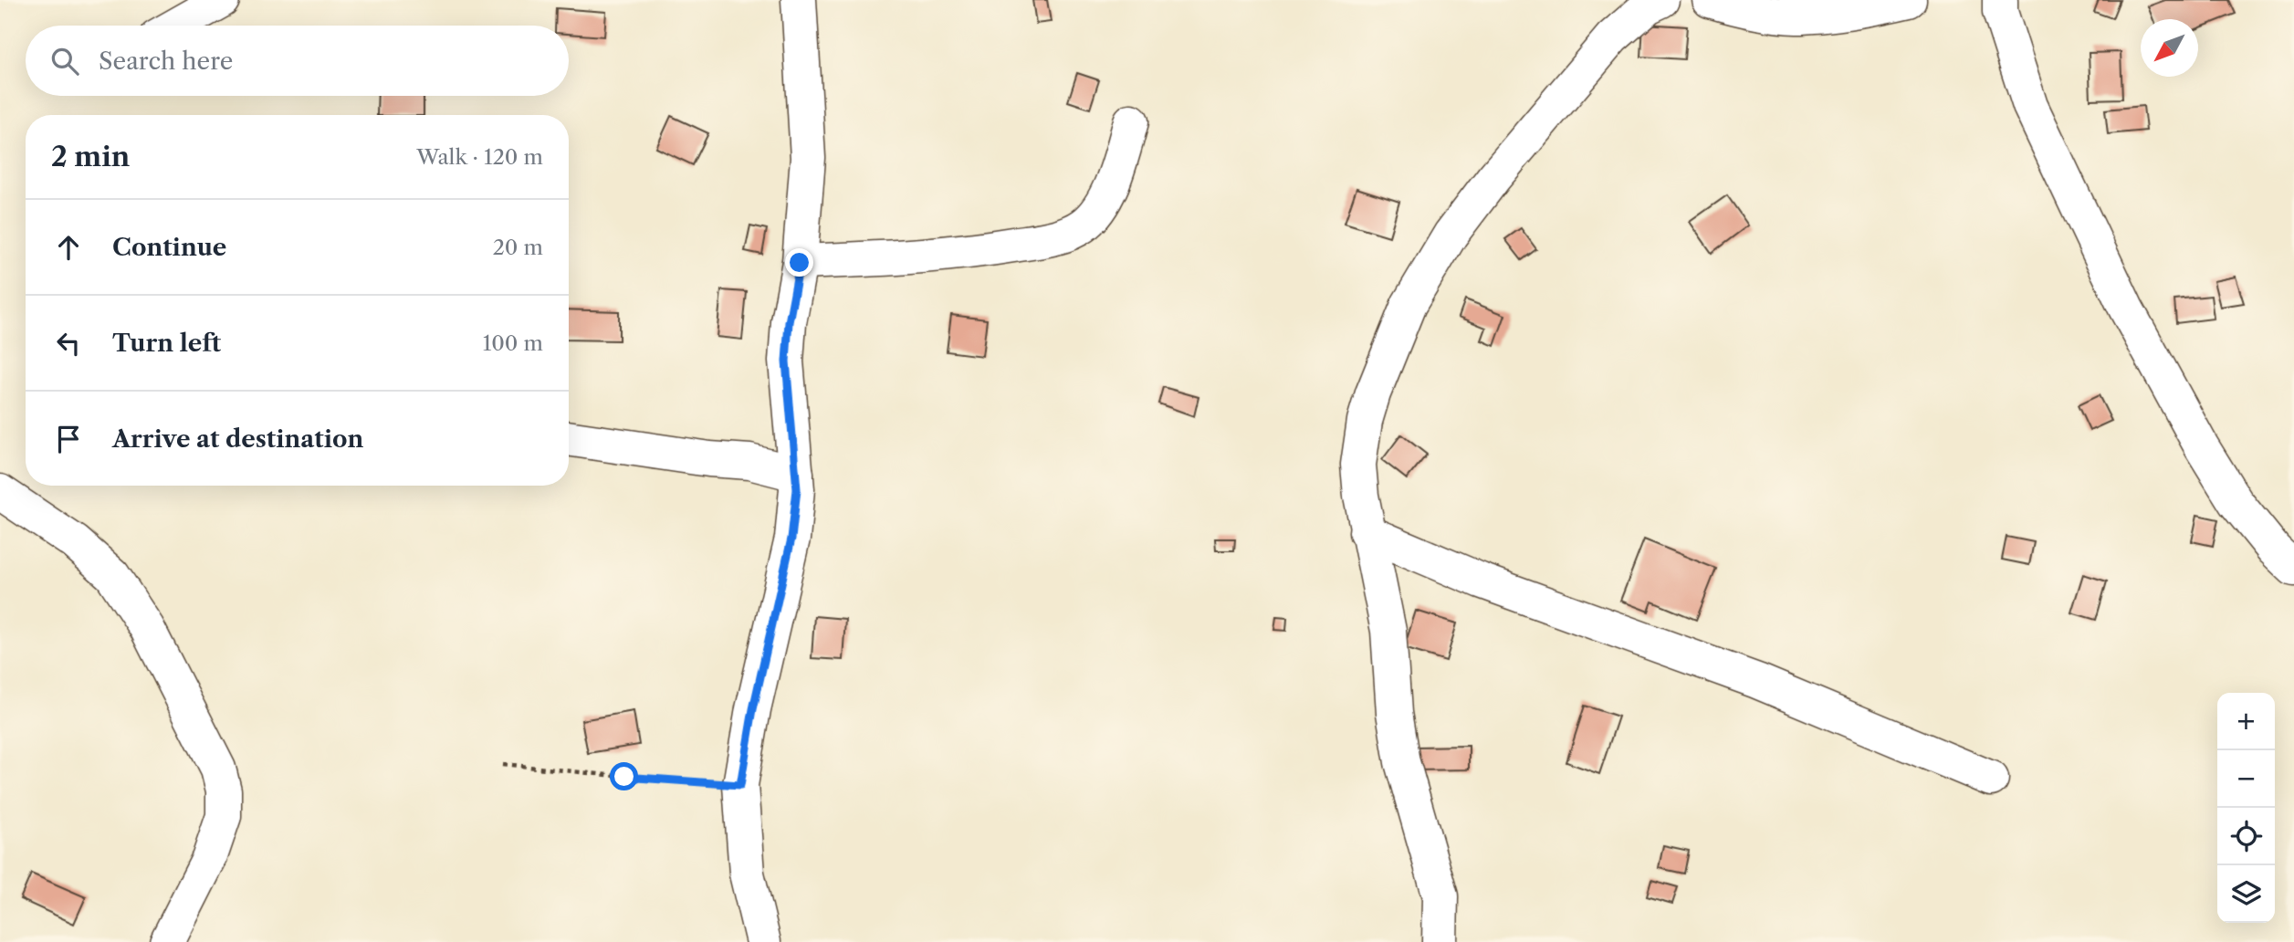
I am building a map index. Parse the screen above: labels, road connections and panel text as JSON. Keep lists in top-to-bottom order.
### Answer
{
  "north": "bottom left",
  "page": {
    "search": "Search here",
    "heading": ["2 min", "Walk · 120 m"],
    "list": [
      ["Continue", "20 m"],
      ["Turn left", "100 m"],
      "Arrive at destination"
    ],
    "map_buttons": ["+", "−"]
  }
}
